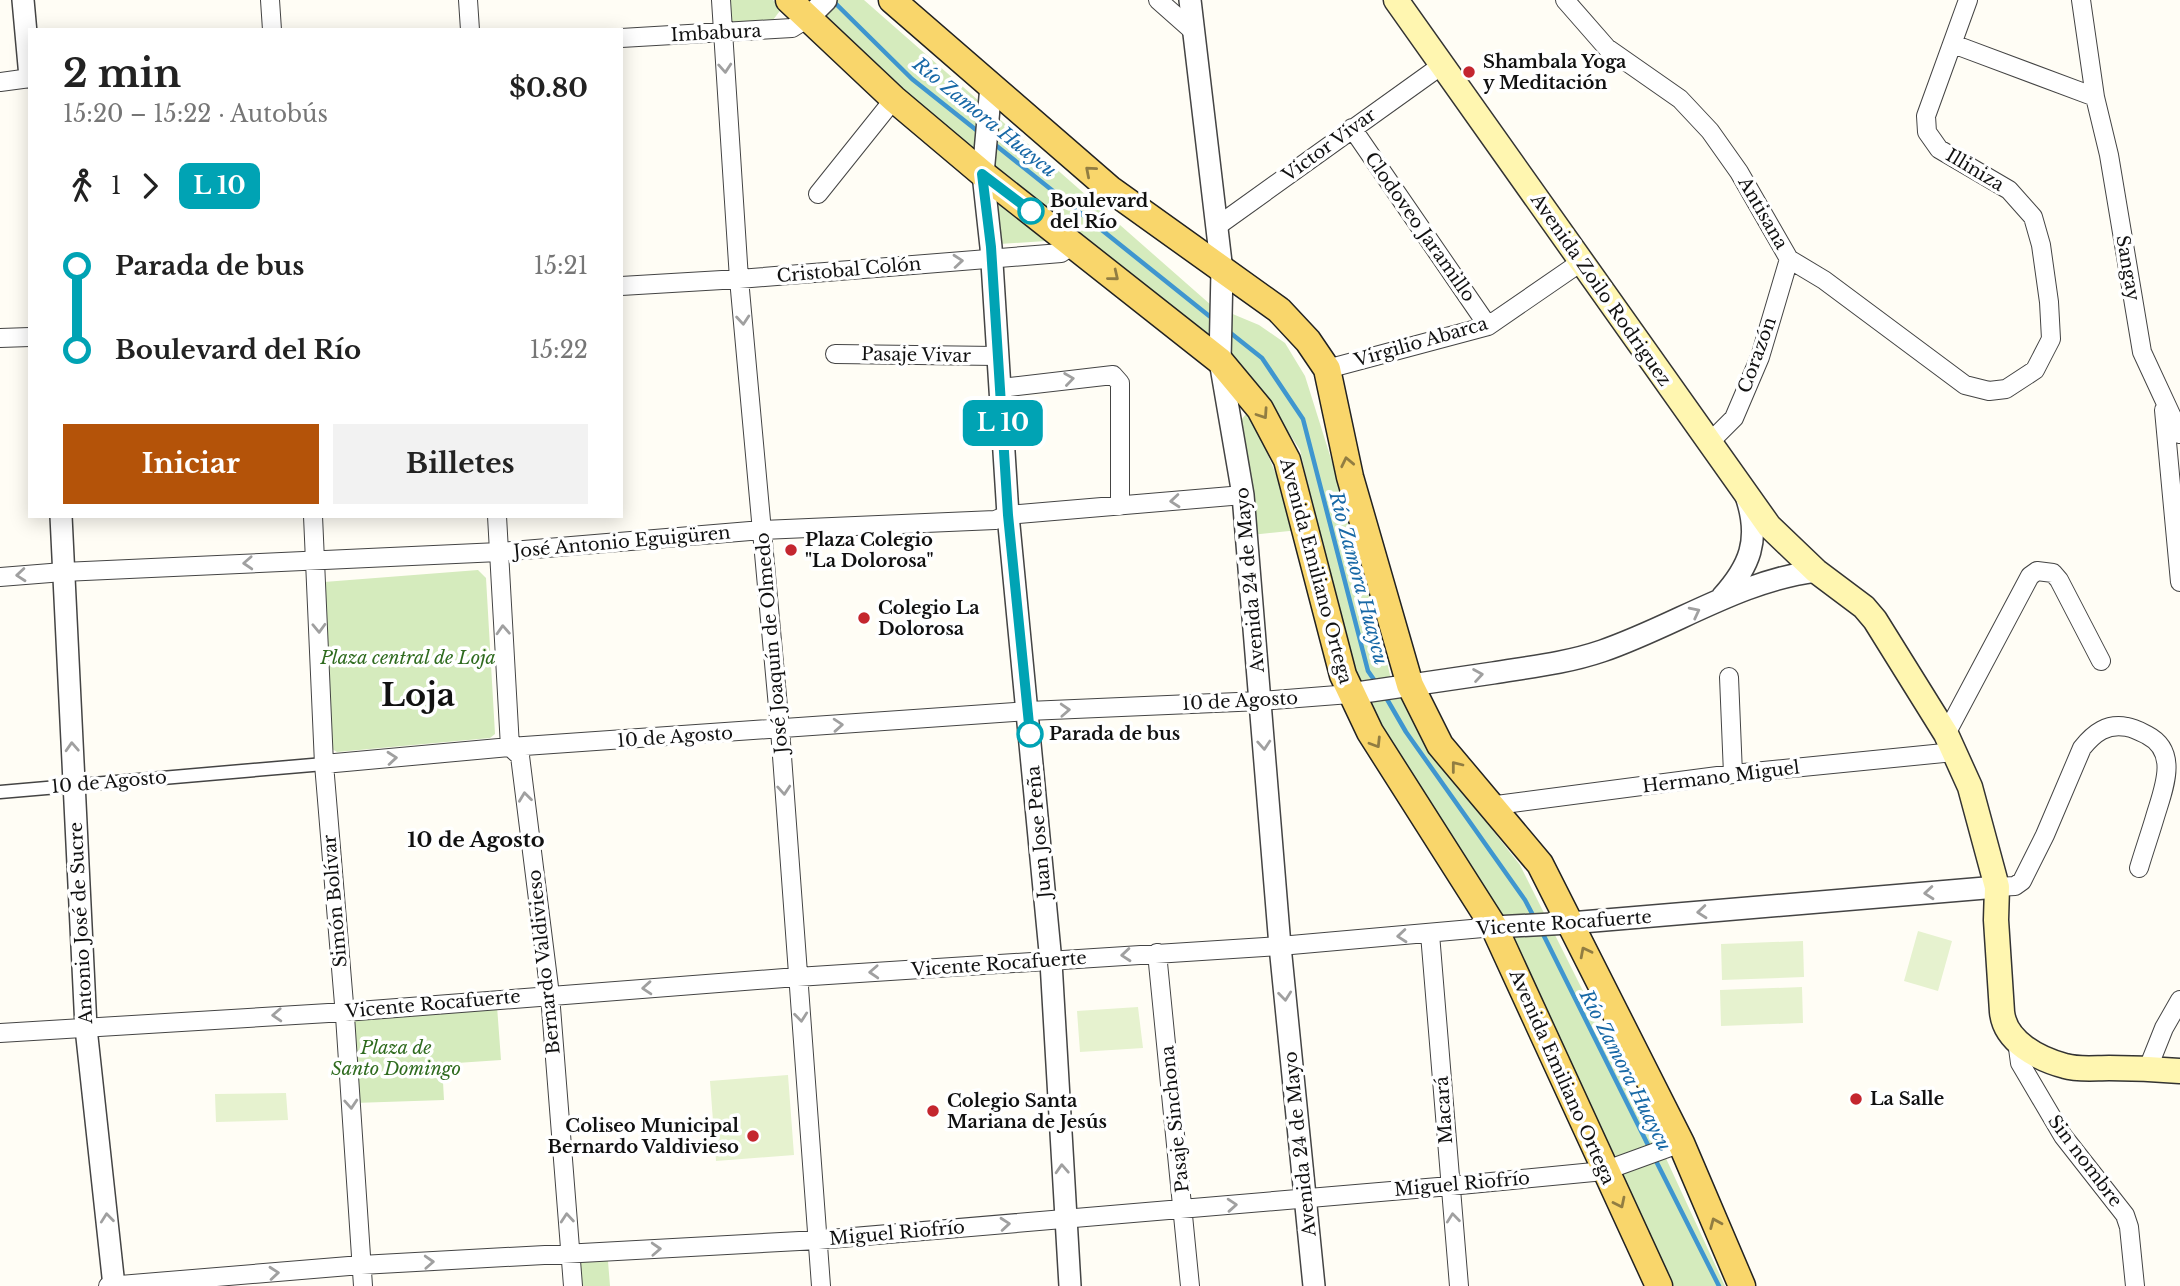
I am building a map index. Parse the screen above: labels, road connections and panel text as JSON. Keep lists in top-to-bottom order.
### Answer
{
  "streets": {
    "main road": ["Avenida Zoilo Rodriguez", "Avenida Emiliano Ortega"],
    "street": [
      "Imbabura",
      "Victor Vivar",
      "Illiniza",
      "Antisana",
      "Clodoveo Jaramillo",
      "Sangay",
      "Cristobal Colón",
      "Virgilio Abarca",
      "Pasaje Vivar",
      "Corazón",
      "José Antonio Eguigüren",
      "Avenida 24 de Mayo",
      "José Joaquín de Olmedo",
      "10 de Agosto",
      "Hermano Miguel",
      "Juan Jose Peña",
      "Simón Bolívar",
      "Antonio José de Sucre",
      "Vicente Rocafuerte",
      "Bernardo Valdivieso",
      "Macará",
      "Pasaje Sinchona",
      "Sin nombre",
      "Miguel Riofrío"
    ]
  },
  "crossings": [
    ["Imbabura", "Avenida Emiliano Ortega"],
    ["Imbabura", "José Joaquín de Olmedo"],
    ["Victor Vivar", "Clodoveo Jaramillo"],
    ["Victor Vivar", "Avenida Zoilo Rodriguez"],
    ["Victor Vivar", "Avenida 24 de Mayo"],
    ["Illiniza", "Antisana"],
    ["Antisana", "Corazón"],
    ["Clodoveo Jaramillo", "Virgilio Abarca"],
    ["Cristobal Colón", "Avenida Emiliano Ortega"],
    ["Cristobal Colón", "José Joaquín de Olmedo"],
    ["Cristobal Colón", "Juan Jose Peña"],
    ["Avenida Zoilo Rodriguez", "Virgilio Abarca"],
    ["Avenida Zoilo Rodriguez", "Corazón"],
    ["Avenida Zoilo Rodriguez", "Hermano Miguel"],
    ["Avenida Zoilo Rodriguez", "Vicente Rocafuerte"],
    ["Avenida Zoilo Rodriguez", "Sin nombre"],
    ["Pasaje Vivar", "Juan Jose Peña"],
    ["José Antonio Eguigüren", "Avenida 24 de Mayo"],
    ["José Antonio Eguigüren", "José Joaquín de Olmedo"],
    ["José Antonio Eguigüren", "Juan Jose Peña"],
    ["José Antonio Eguigüren", "Simón Bolívar"],
    ["José Antonio Eguigüren", "Antonio José de Sucre"],
    ["José Antonio Eguigüren", "Bernardo Valdivieso"],
    ["Avenida Emiliano Ortega", "Avenida 24 de Mayo"],
    ["Avenida Emiliano Ortega", "10 de Agosto"],
    ["Avenida Emiliano Ortega", "Juan Jose Peña"],
    ["Avenida Emiliano Ortega", "Vicente Rocafuerte"],
    ["Avenida Emiliano Ortega", "Miguel Riofrío"],
    ["Avenida 24 de Mayo", "10 de Agosto"],
    ["Avenida 24 de Mayo", "Vicente Rocafuerte"],
    ["Avenida 24 de Mayo", "Miguel Riofrío"],
    ["José Joaquín de Olmedo", "10 de Agosto"],
    ["José Joaquín de Olmedo", "Vicente Rocafuerte"],
    ["José Joaquín de Olmedo", "Miguel Riofrío"],
    ["10 de Agosto", "Juan Jose Peña"],
    ["10 de Agosto", "Simón Bolívar"],
    ["10 de Agosto", "Antonio José de Sucre"],
    ["10 de Agosto", "Bernardo Valdivieso"],
    ["Juan Jose Peña", "Vicente Rocafuerte"],
    ["Juan Jose Peña", "Miguel Riofrío"],
    ["Simón Bolívar", "Vicente Rocafuerte"],
    ["Simón Bolívar", "Miguel Riofrío"],
    ["Antonio José de Sucre", "Vicente Rocafuerte"],
    ["Antonio José de Sucre", "Miguel Riofrío"],
    ["Vicente Rocafuerte", "Bernardo Valdivieso"],
    ["Vicente Rocafuerte", "Macará"],
    ["Vicente Rocafuerte", "Pasaje Sinchona"],
    ["Bernardo Valdivieso", "Miguel Riofrío"],
    ["Macará", "Miguel Riofrío"],
    ["Pasaje Sinchona", "Miguel Riofrío"]
  ],
  "one_way": [
    "Cristobal Colón",
    "José Antonio Eguigüren",
    "Avenida 24 de Mayo",
    "José Joaquín de Olmedo",
    "10 de Agosto",
    "Simón Bolívar",
    "Antonio José de Sucre",
    "Vicente Rocafuerte",
    "Bernardo Valdivieso",
    "Miguel Riofrío"
  ],
  "districts": ["Loja", "10 de Agosto"],
  "water": ["Río Zamora Huaycu"],
  "parks": ["Plaza central de Loja", "Plaza de Santo Domingo"],
  "places": [
    "Shambala Yoga y Meditación",
    "Boulevard del Río",
    "Plaza Colegio \"La Dolorosa\"",
    "Colegio La Dolorosa",
    "Parada de bus",
    "La Salle",
    "Colegio Santa Mariana de Jesús",
    "Coliseo Municipal Bernardo Valdivieso"
  ],
  "page": {
    "on_map": "L 10",
    "heading": ["2 min", "15:20 – 15:22 · Autobús", "$0.80"],
    "legs": ["1", "L 10"],
    "list": [
      {
        "name": "Parada de bus",
        "value": "15:21"
      },
      {
        "name": "Boulevard del Río",
        "value": "15:22"
      }
    ],
    "buttons": ["Iniciar", "Billetes"]
  }
}
